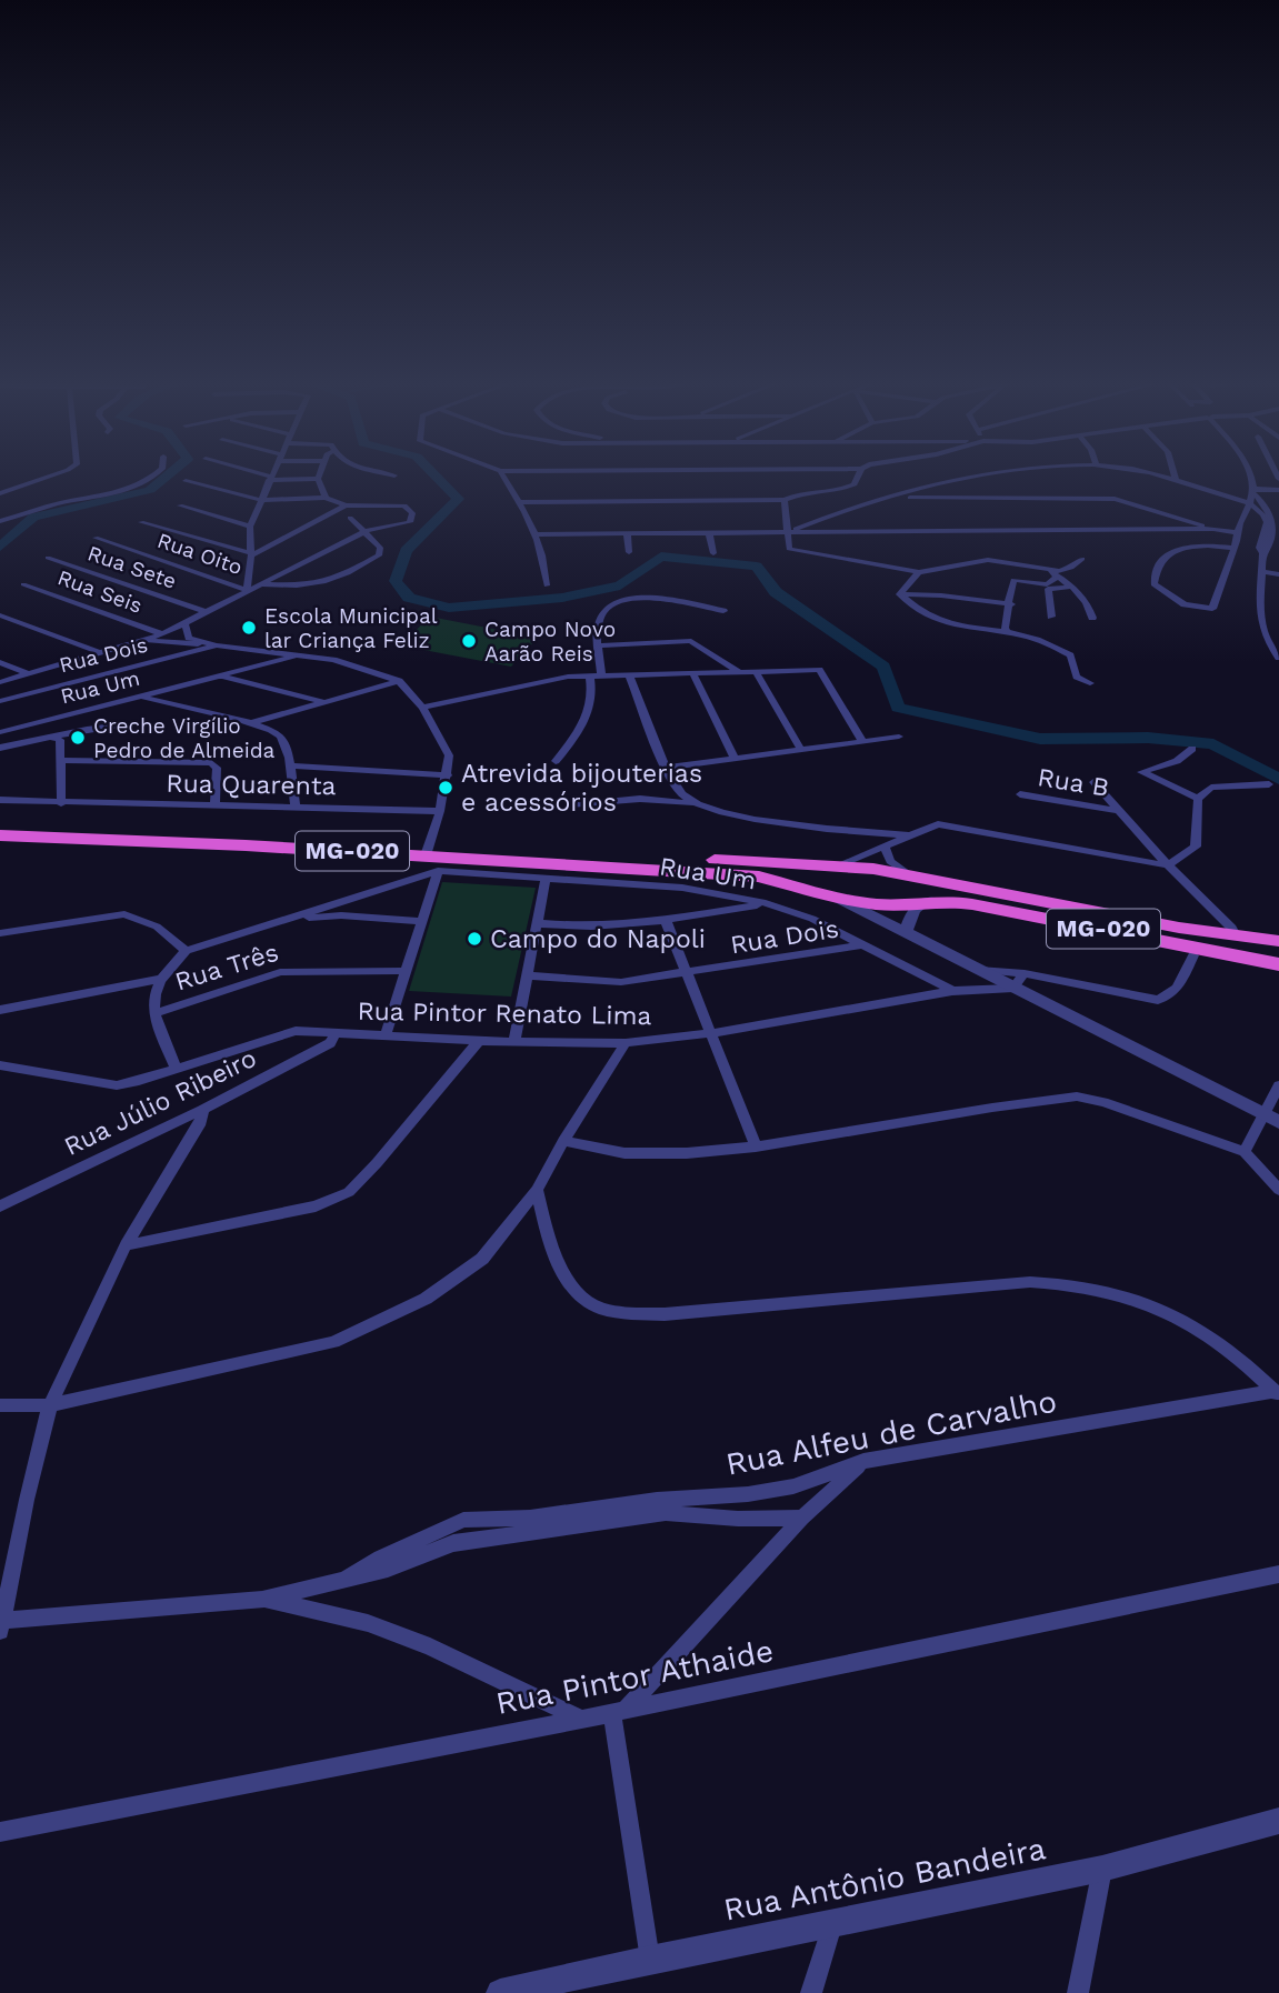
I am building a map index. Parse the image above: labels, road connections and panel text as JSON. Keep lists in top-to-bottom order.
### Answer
{
  "streets": {
    "highway": ["MG-020"],
    "street": [
      "Rua Oito",
      "Rua Sete",
      "Rua Seis",
      "Rua Dois",
      "Rua Um",
      "Rua B",
      "Rua Quarenta",
      "Rua Três",
      "Rua Pintor Renato Lima",
      "Rua Júlio Ribeiro",
      "Rua Alfeu de Carvalho",
      "Rua Pintor Athaide",
      "Rua Antônio Bandeira"
    ]
  },
  "crossings": [
    ["Rua Dois", "Rua Um"],
    ["Rua Um", "Rua Pintor Renato Lima"],
    ["Rua Pintor Renato Lima", "Rua Júlio Ribeiro"]
  ],
  "places": [
    "Escola Municipal lar Criança Feliz",
    "Campo Novo Aarão Reis",
    "Creche Virgílio Pedro de Almeida",
    "Atrevida bijouterias e acessórios",
    "Campo do Napoli"
  ]
}
